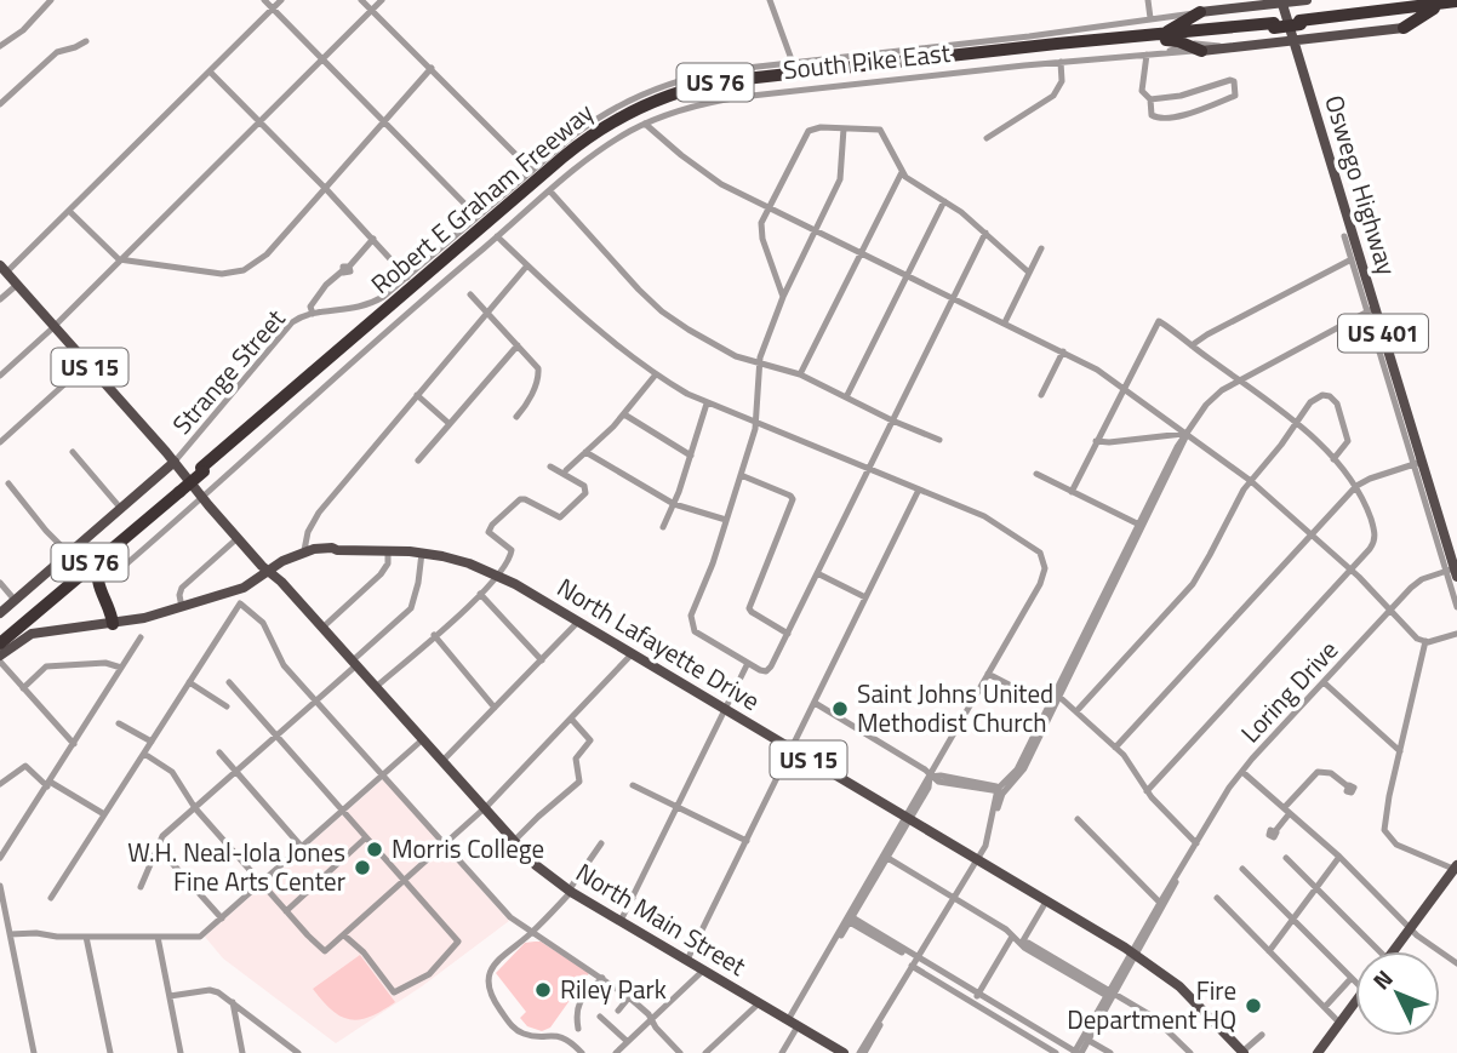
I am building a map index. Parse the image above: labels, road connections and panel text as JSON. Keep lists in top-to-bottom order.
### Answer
{
  "streets": {
    "highway": ["US 76", "Robert E Graham Freeway"],
    "main road": [
      "South Pike East",
      "Oswego Highway",
      "US 401",
      "US 15",
      "North Lafayette Drive",
      "North Main Street"
    ],
    "street": ["Strange Street", "Loring Drive"]
  },
  "crossings": [
    ["South Pike East", "Oswego Highway"],
    ["South Pike East", "Robert E Graham Freeway"],
    ["South Pike East", "US 15"],
    ["Oswego Highway", "Loring Drive"],
    ["US 15", "Strange Street"],
    ["North Lafayette Drive", "Loring Drive"],
    ["North Lafayette Drive", "North Main Street"]
  ],
  "places": [
    "Saint Johns United Methodist Church",
    "Morris College",
    "W.H. Neal-Iola Jones Fine Arts Center",
    "Riley Park",
    "Fire Department HQ"
  ],
  "north": "top left"
}
